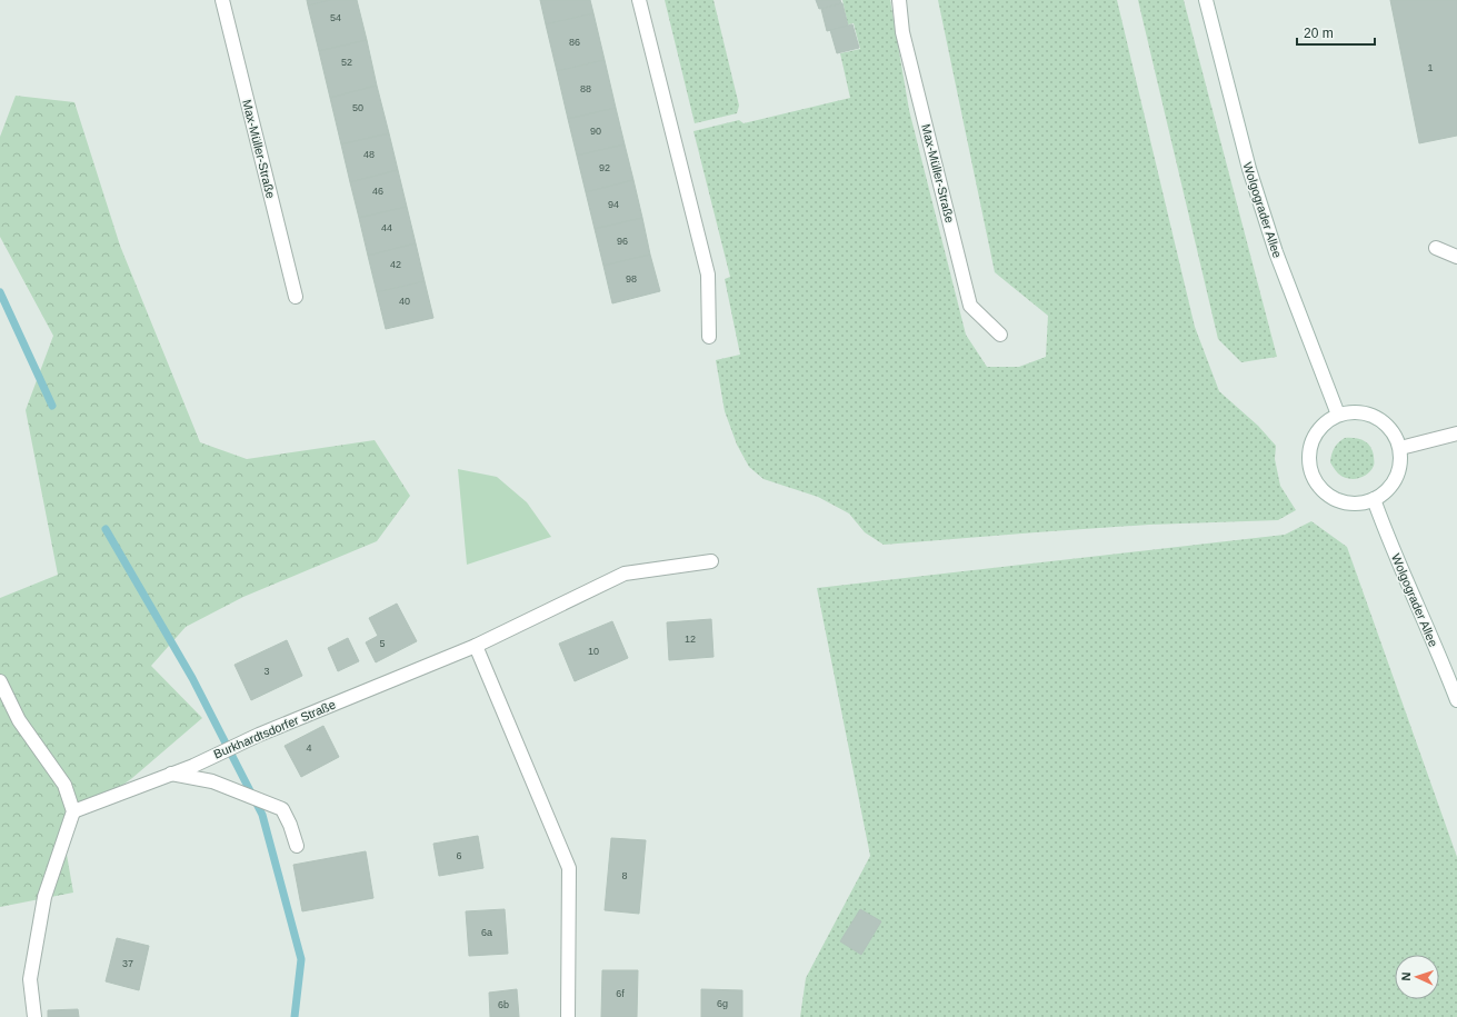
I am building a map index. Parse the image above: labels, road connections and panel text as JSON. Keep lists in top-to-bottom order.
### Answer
{
  "streets": {
    "street": ["Max-Müller-Straße", "Wolgograder Allee", "Burkhardtsdorfer Straße"]
  },
  "house_numbers": [
    "54",
    "86",
    "52",
    "1",
    "88",
    "50",
    "90",
    "48",
    "92",
    "46",
    "94",
    "44",
    "96",
    "42",
    "98",
    "40",
    "12",
    "5",
    "10",
    "3",
    "4",
    "6",
    "8",
    "6a",
    "37",
    "6f",
    "6g",
    "6b"
  ],
  "scale_bar": "20 m",
  "north": "left"
}
